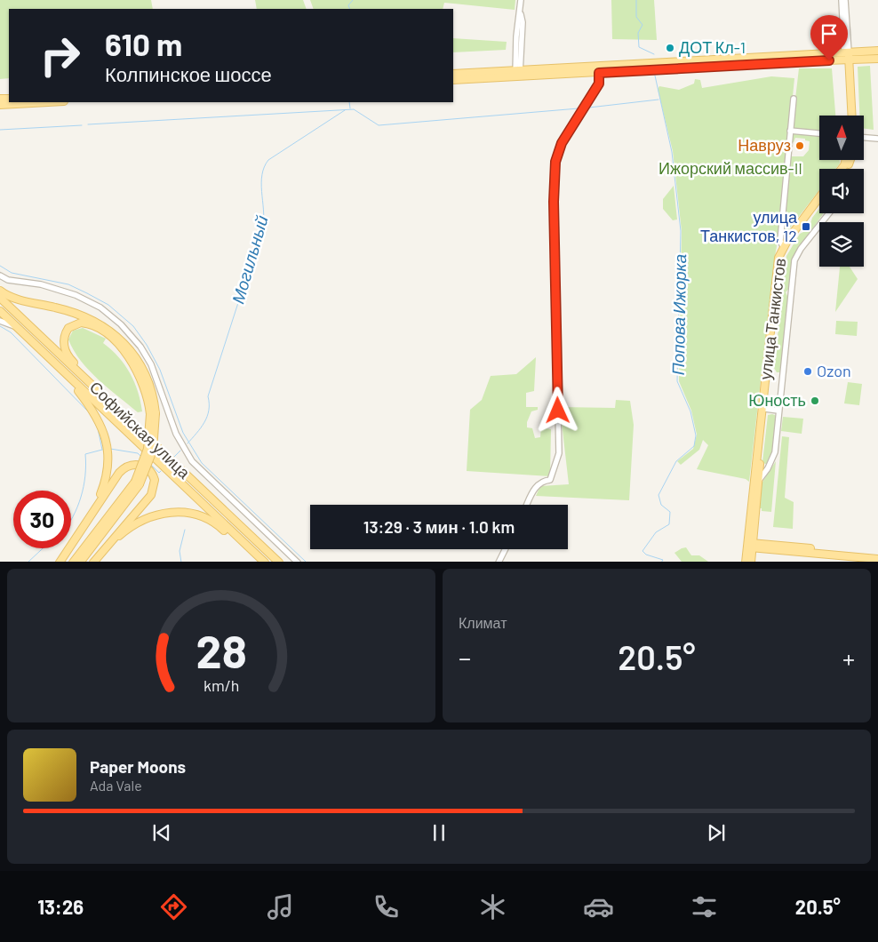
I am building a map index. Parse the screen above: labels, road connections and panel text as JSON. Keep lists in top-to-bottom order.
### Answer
{
  "streets": {
    "main road": ["улица Танкистов", "Софийская улица"]
  },
  "water": ["Могильный", "Попова Ижорка"],
  "parks": ["Ижорский массив-II"],
  "places": {
    "other": [
      "ДОТ Кл-1",
      "Навруз",
      "Ozon",
      "Юность"
    ],
    "transit": ["улица Танкистов, 12"]
  },
  "north": "top",
  "page": {
    "turn": ["610 m", "Колпинское шоссе"],
    "limit": "30",
    "trip": "13:29 · 3 мин · 1.0 km",
    "tile": "Климат",
    "heat": ["−", "20.5°", "+"],
    "song": ["Paper Moons", "Ada Vale"],
    "tabs": ["13:26", "20.5°"],
    "gauge": ["28", "km/h"]
  }
}
